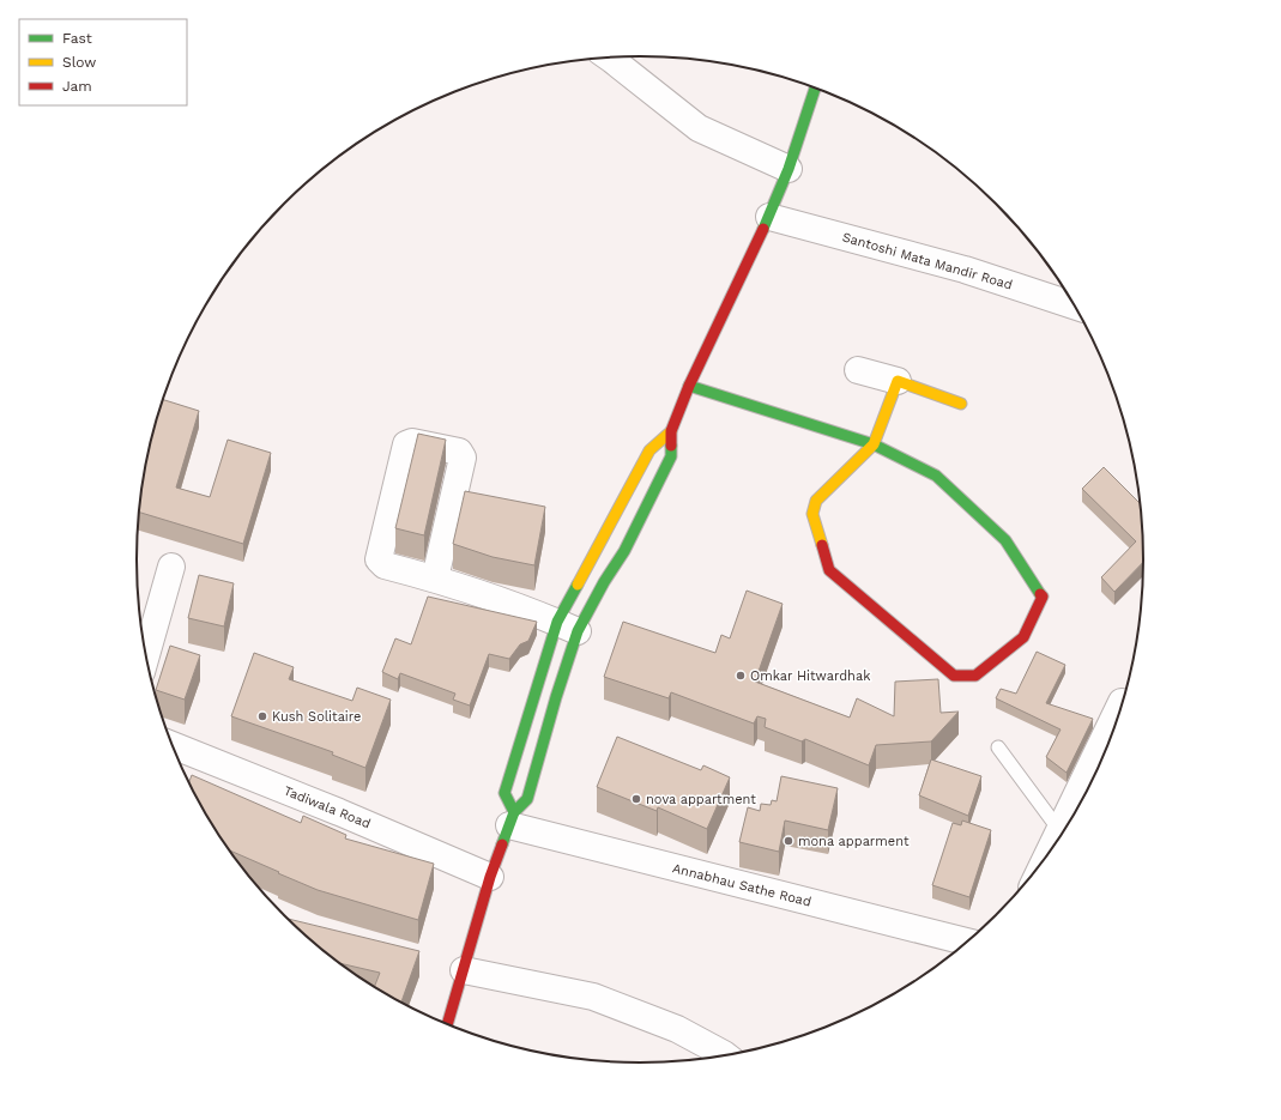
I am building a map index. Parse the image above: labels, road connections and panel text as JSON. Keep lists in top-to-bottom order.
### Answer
{
  "streets": {
    "street": ["Santoshi Mata Mandir Road", "Tadiwala Road", "Annabhau Sathe Road"]
  },
  "places": [
    "Omkar Hitwardhak",
    "Kush Solitaire",
    "nova appartment",
    "mona apparment"
  ],
  "legend": ["Fast", "Slow", "Jam"]
}
